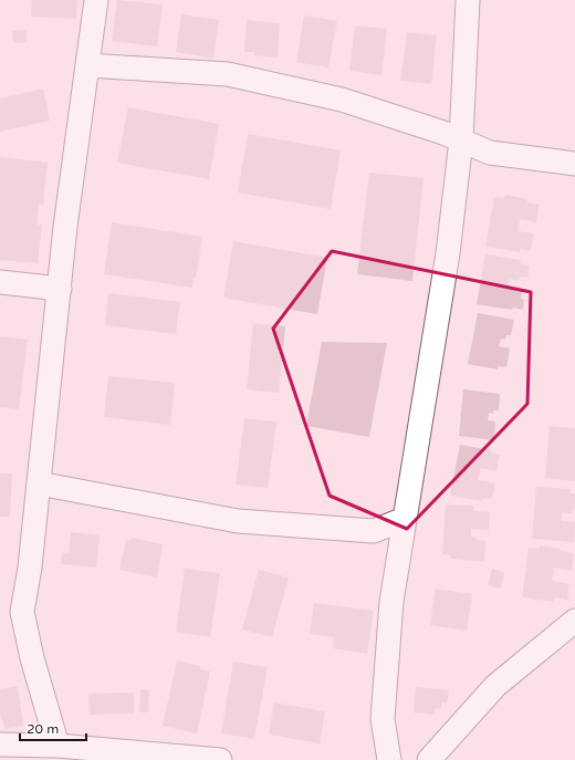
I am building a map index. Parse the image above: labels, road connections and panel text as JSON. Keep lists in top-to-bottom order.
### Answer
{
  "scale_bar": "20 m"
}
